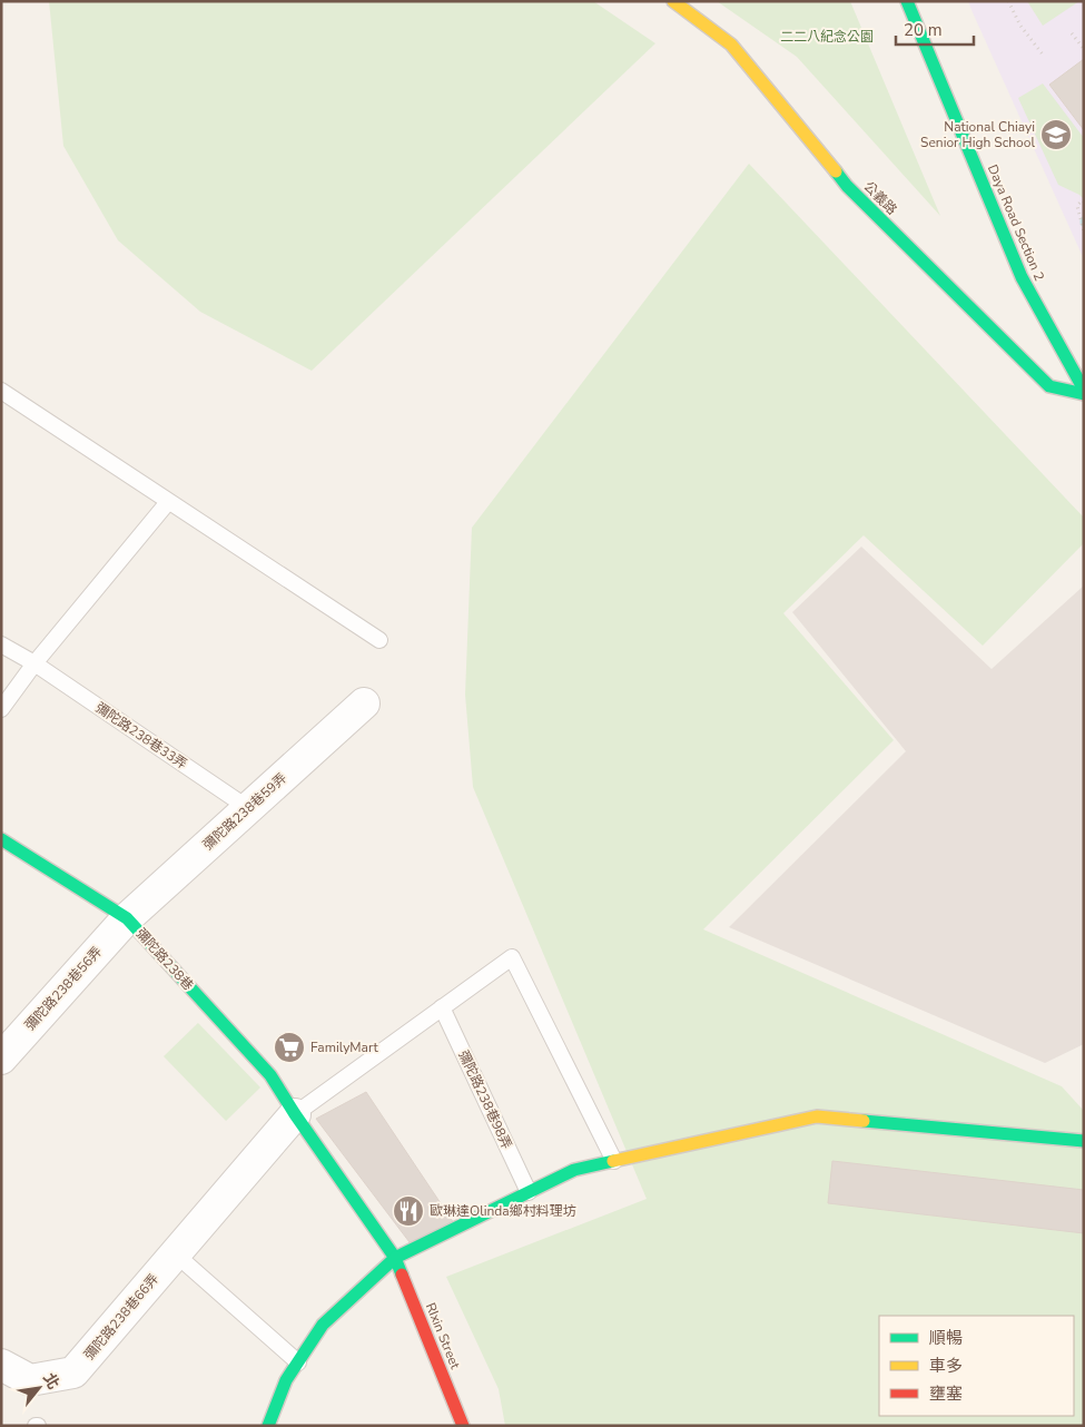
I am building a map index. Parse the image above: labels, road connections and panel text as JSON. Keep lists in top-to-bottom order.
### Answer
{
  "streets": {
    "street": [
      "公義路",
      "Daya Road Section 2",
      "彌陀路238巷59弄",
      "彌陀路238巷",
      "彌陀路238巷56弄",
      "彌陀路238巷66弄",
      "RIxin Street"
    ],
    "lane": ["彌陀路238巷33弄", "彌陀路238巷98弄"]
  },
  "crossings": [
    ["彌陀路238巷33弄", "彌陀路238巷59弄"],
    ["彌陀路238巷59弄", "彌陀路238巷"],
    ["彌陀路238巷59弄", "彌陀路238巷56弄"],
    ["彌陀路238巷", "彌陀路238巷56弄"],
    ["彌陀路238巷", "彌陀路238巷66弄"],
    ["彌陀路238巷", "RIxin Street"]
  ],
  "parks": ["二二八紀念公園"],
  "places": {
    "school or university": ["National Chiayi Senior High School"],
    "supermarket": ["FamilyMart"],
    "restaurant": ["歐琳達Olinda鄉村料理坊"]
  },
  "legend": ["順暢", "車多", "壅塞"],
  "scale_bar": "20 m",
  "north": "top right"
}
